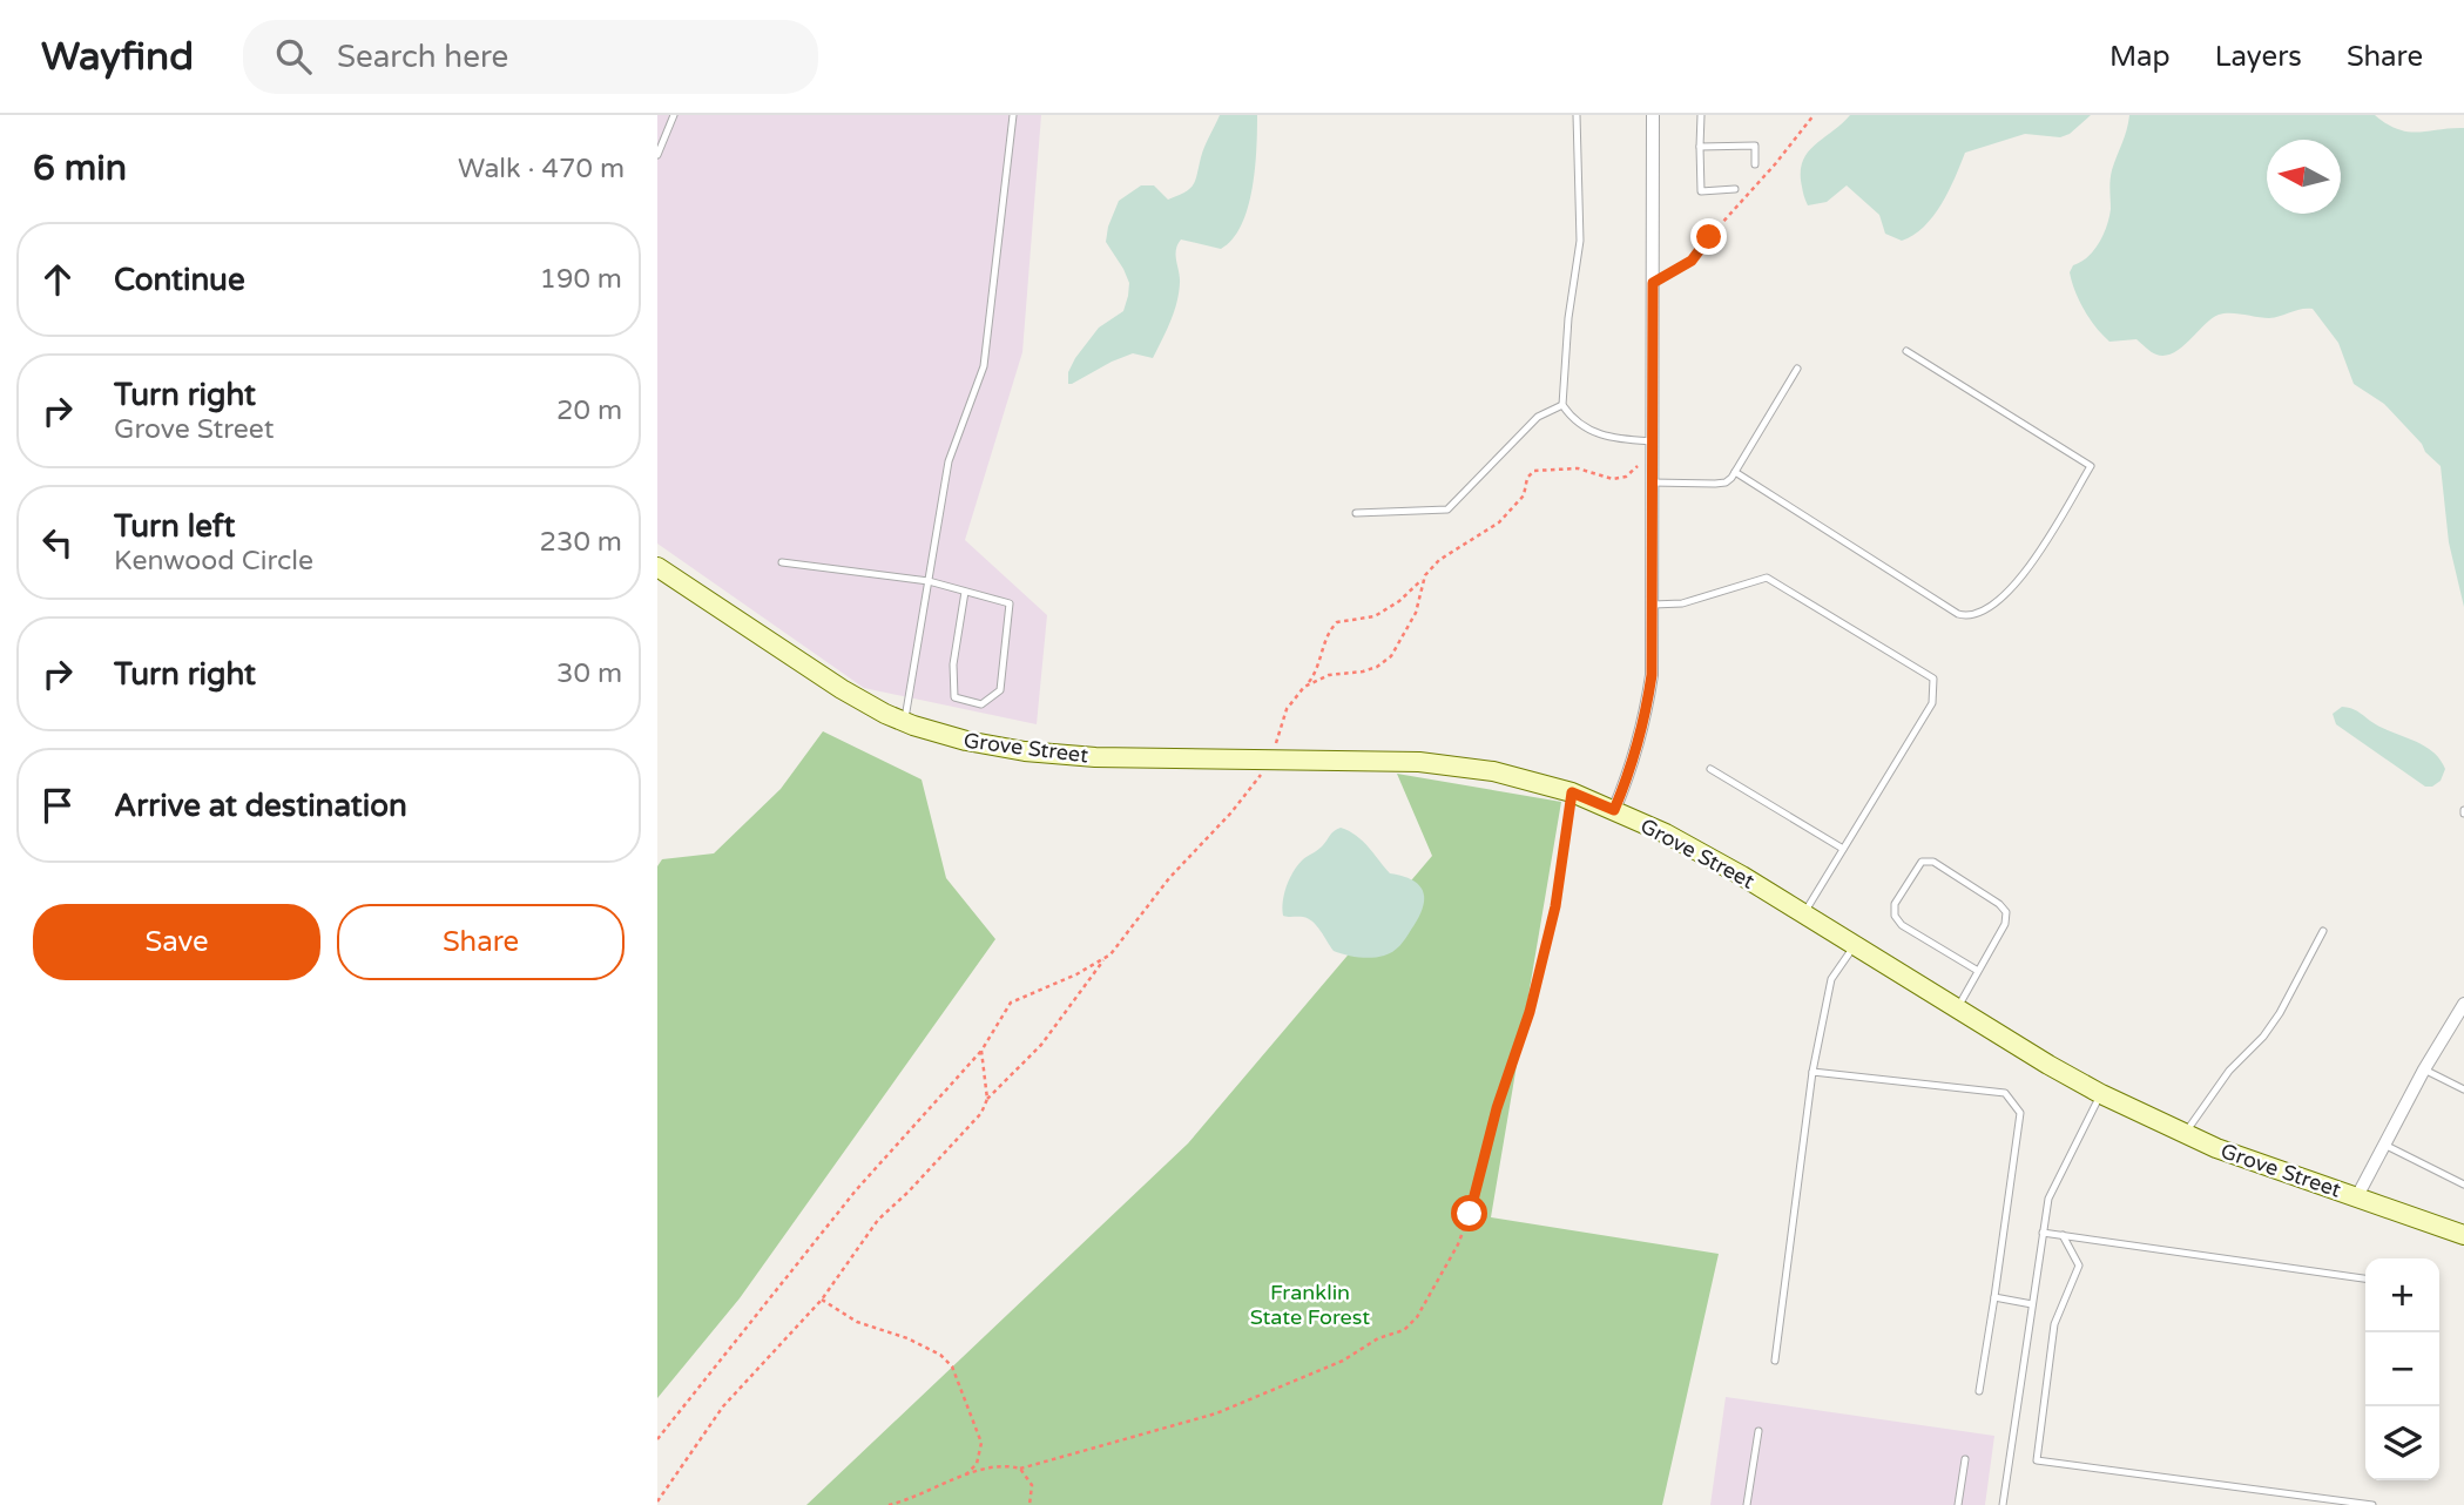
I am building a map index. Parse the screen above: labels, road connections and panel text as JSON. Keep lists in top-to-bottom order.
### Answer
{
  "streets": {
    "main road": ["Grove Street"]
  },
  "parks": ["Franklin State Forest"],
  "north": "left",
  "page": {
    "header": "Wayfind",
    "search": "Search here",
    "nav": ["Map", "Layers", "Share"],
    "heading": ["6 min", "Walk · 470 m"],
    "list": [
      ["Continue", "190 m"],
      ["Turn right", "Grove Street", "20 m"],
      ["Turn left", "Kenwood Circle", "230 m"],
      ["Turn right", "30 m"],
      "Arrive at destination"
    ],
    "buttons": ["Save", "Share"],
    "map_buttons": ["+", "−"]
  }
}
